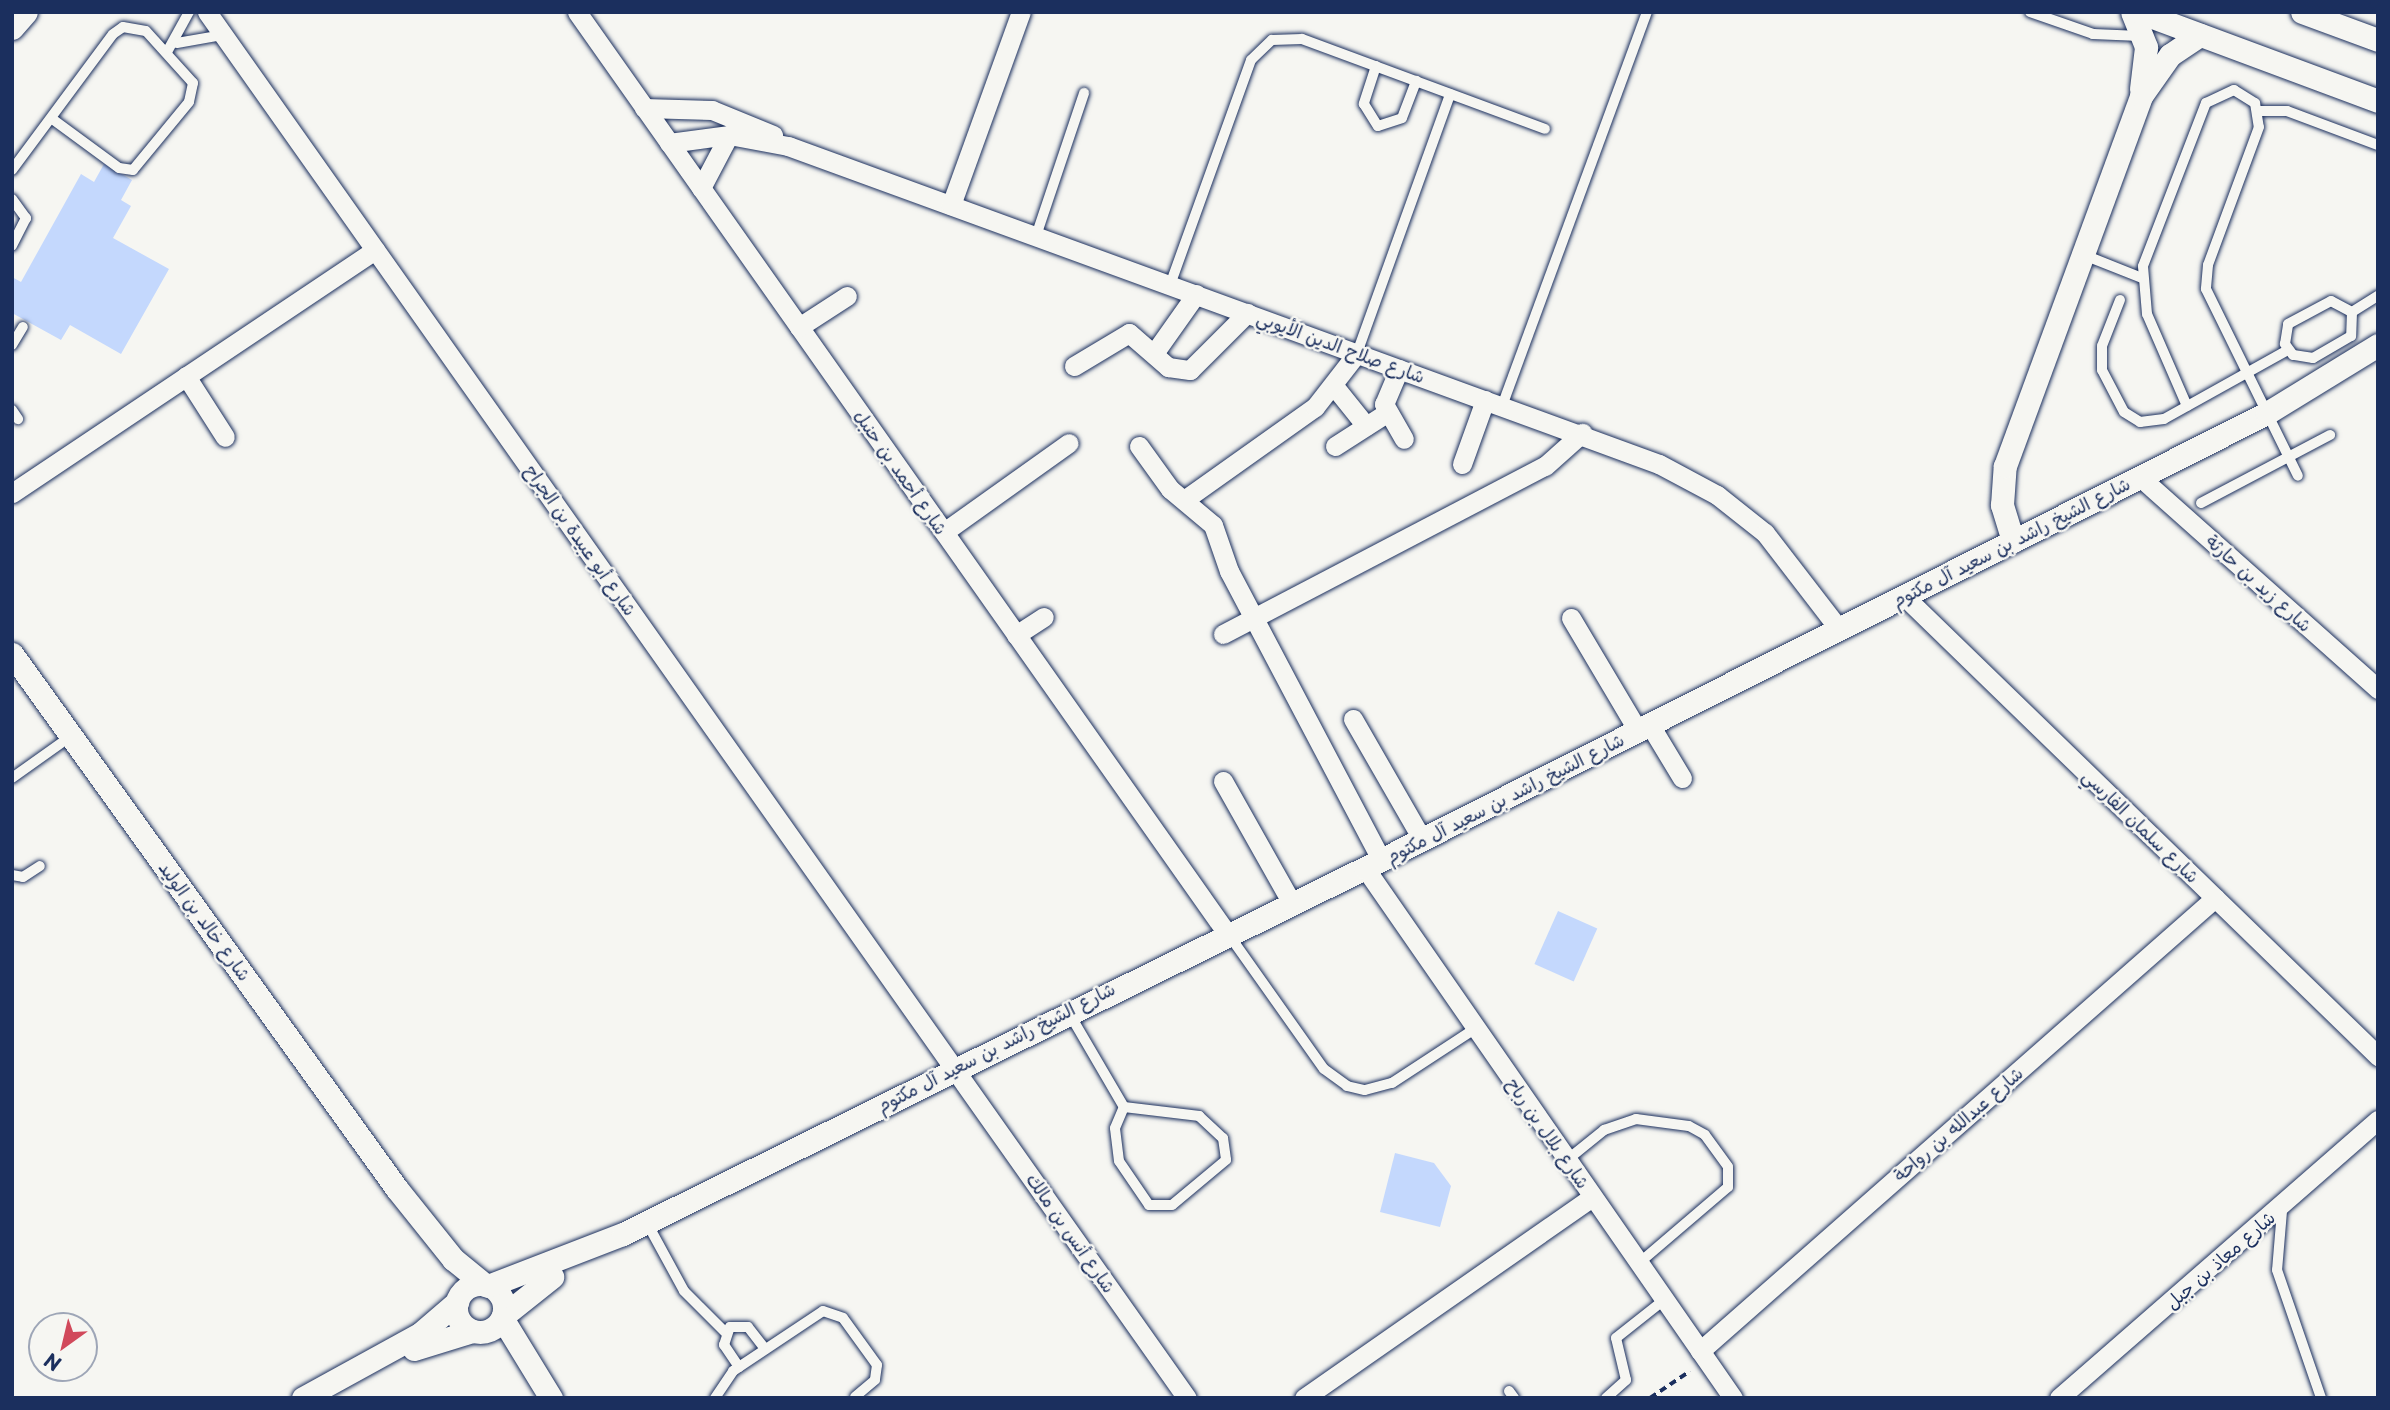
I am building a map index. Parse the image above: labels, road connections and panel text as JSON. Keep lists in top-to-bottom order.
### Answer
{
  "streets": {
    "street": [
      "شارع صلاح الدين الأيوبي",
      "شارع أحمد بن حنبل",
      "شارع أبو عبيدة بن الجراح",
      "شارع الشيخ راشد بن سعيد آل مكتوم",
      "شارع زيد بن حارثة",
      "شارع سلمان الفارسي",
      "شارع خالد بن الوليد",
      "شارع عبدالله بن رواحة",
      "شارع بلال بن رباح",
      "شارع أنس بن مالك",
      "شارع معاذ بن جبل"
    ]
  },
  "crossings": [
    ["شارع صلاح الدين الأيوبي", "شارع أحمد بن حنبل"],
    ["شارع صلاح الدين الأيوبي", "شارع الشيخ راشد بن سعيد آل مكتوم"],
    ["شارع أحمد بن حنبل", "شارع الشيخ راشد بن سعيد آل مكتوم"],
    ["شارع أبو عبيدة بن الجراح", "شارع الشيخ راشد بن سعيد آل مكتوم"],
    ["شارع أبو عبيدة بن الجراح", "شارع أنس بن مالك"],
    ["شارع الشيخ راشد بن سعيد آل مكتوم", "شارع زيد بن حارثة"],
    ["شارع الشيخ راشد بن سعيد آل مكتوم", "شارع سلمان الفارسي"],
    ["شارع الشيخ راشد بن سعيد آل مكتوم", "شارع خالد بن الوليد"],
    ["شارع الشيخ راشد بن سعيد آل مكتوم", "شارع بلال بن رباح"],
    ["شارع الشيخ راشد بن سعيد آل مكتوم", "شارع أنس بن مالك"],
    ["شارع سلمان الفارسي", "شارع عبدالله بن رواحة"],
    ["شارع عبدالله بن رواحة", "شارع بلال بن رباح"]
  ],
  "north": "bottom left"
}
